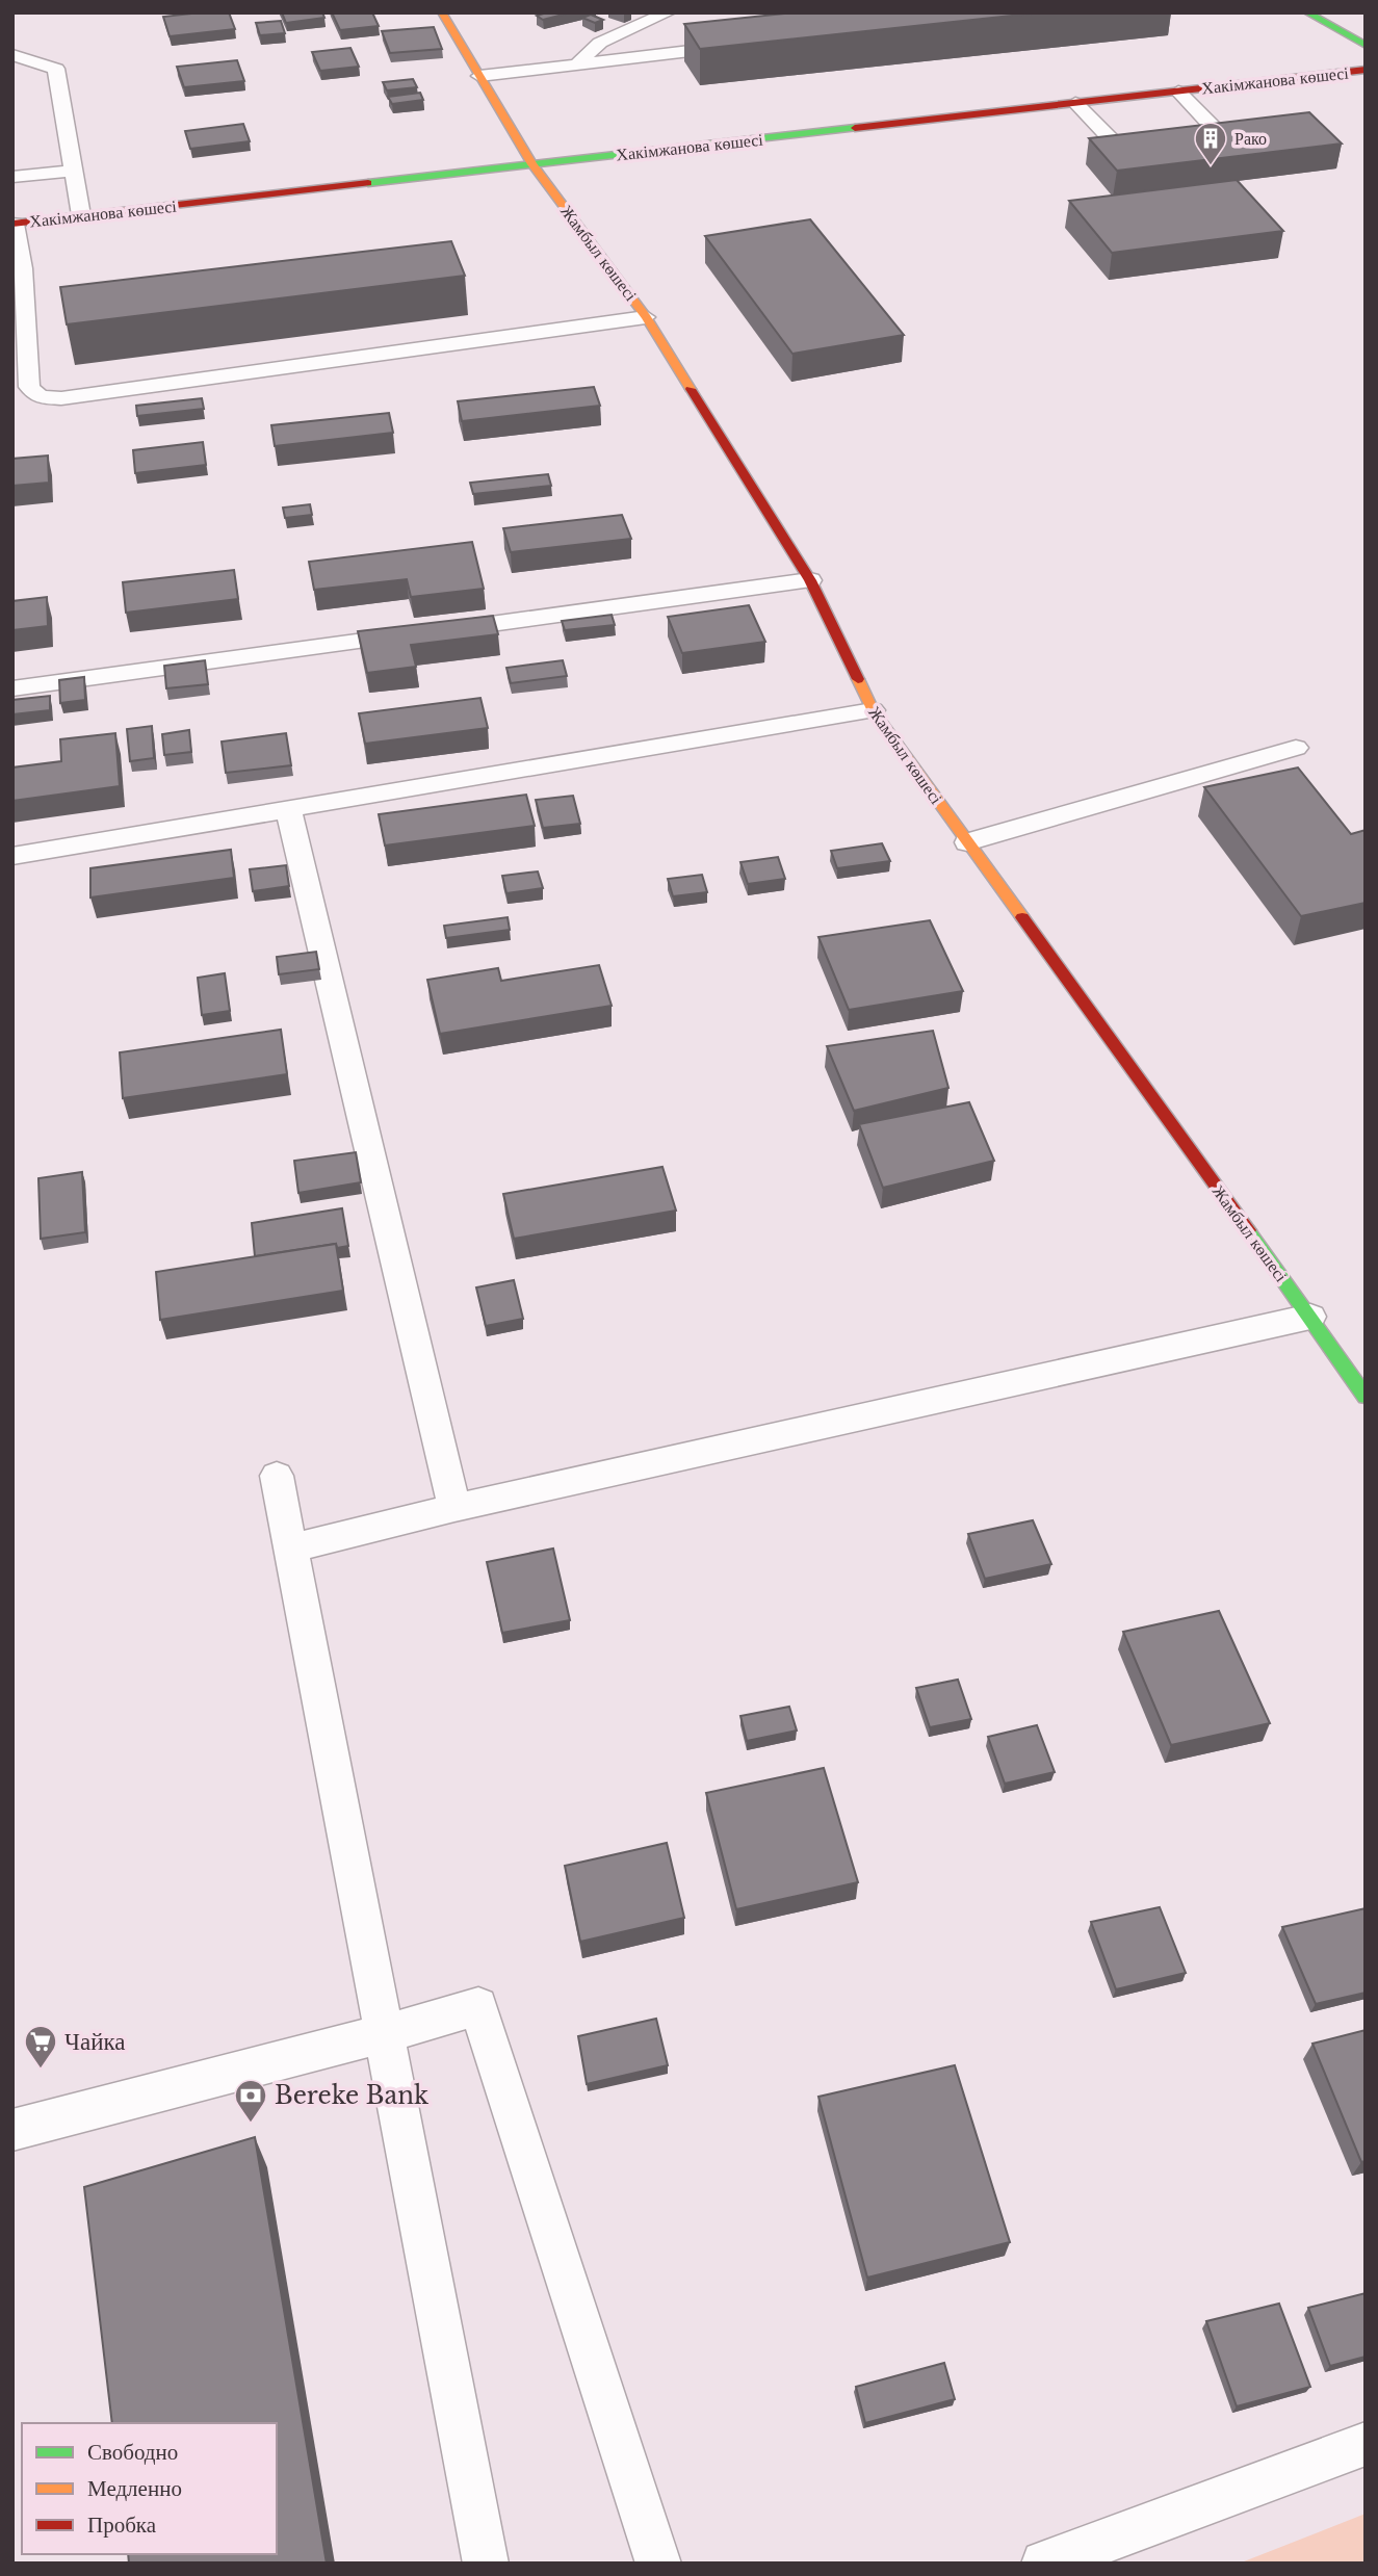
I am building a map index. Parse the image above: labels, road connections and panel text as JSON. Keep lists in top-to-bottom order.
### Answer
{
  "streets": {
    "street": ["Хакімжанова көшесі", "Жамбыл көшесі"]
  },
  "crossings": [
    ["Хакімжанова көшесі", "Жамбыл көшесі"]
  ],
  "places": {
    "building": ["Рако"],
    "supermarket": ["Чайка"],
    "bank": ["Bereke Bank"]
  },
  "legend": ["Свободно", "Медленно", "Пробка"]
}
